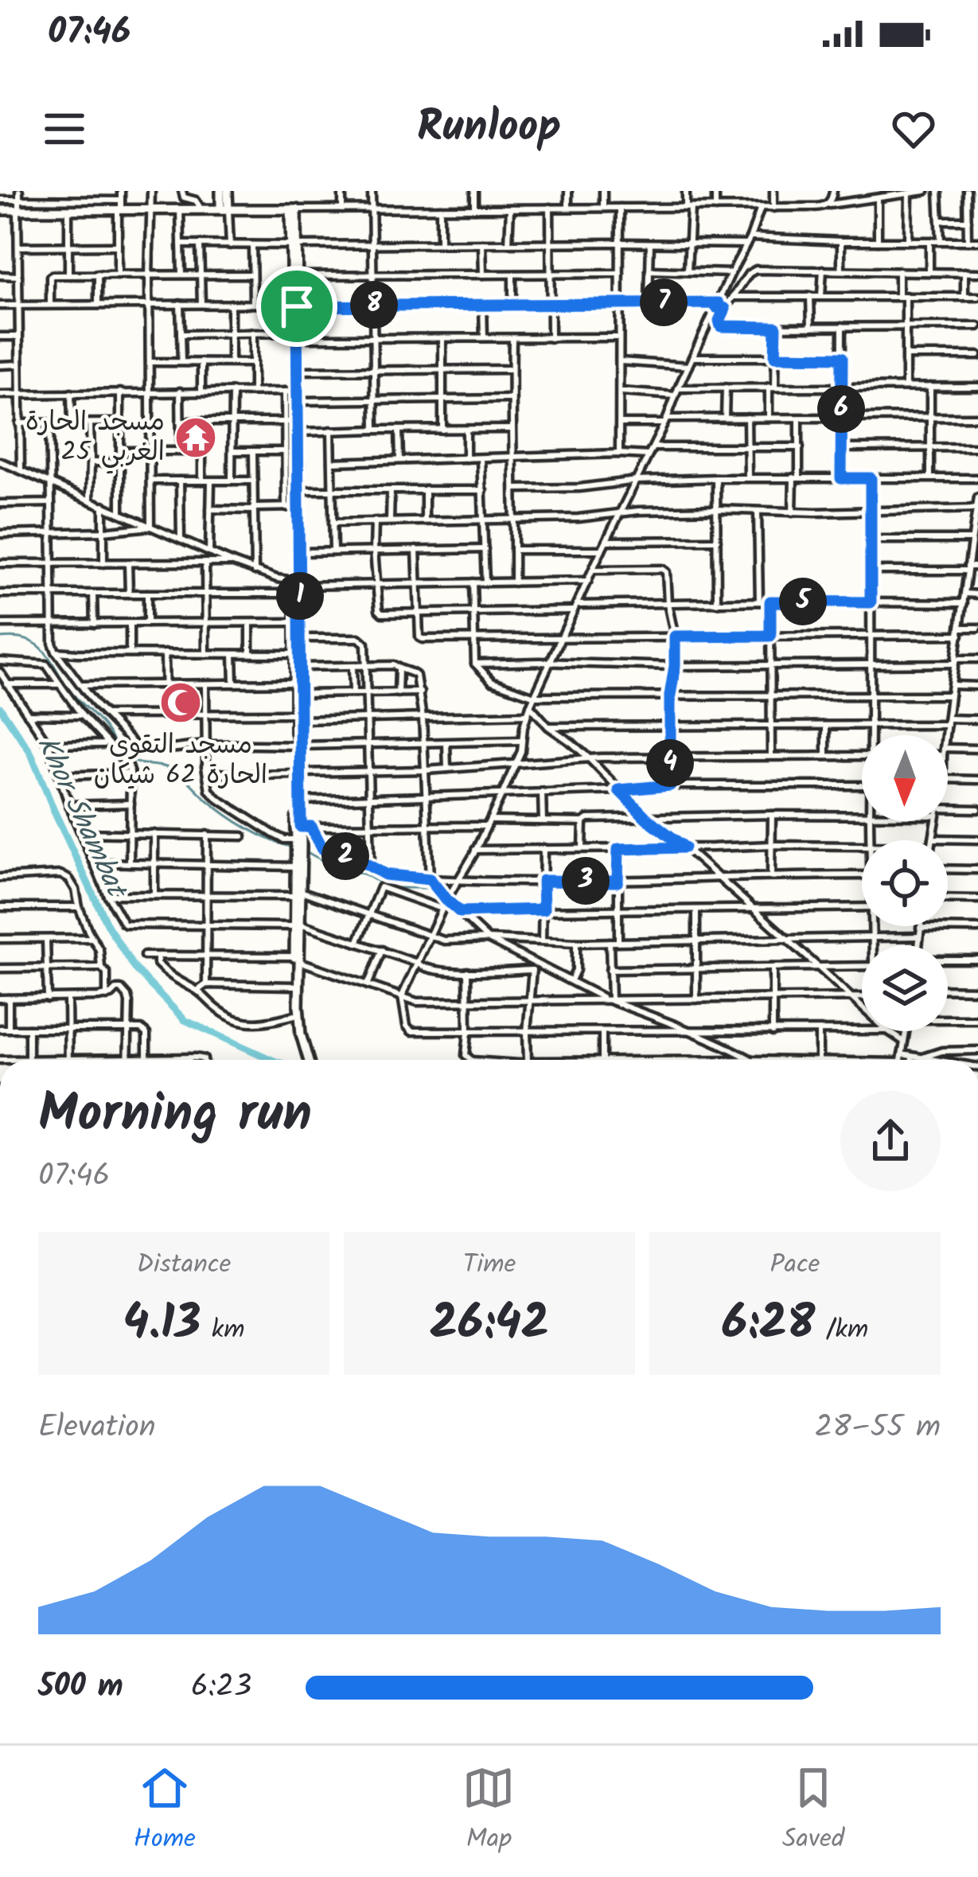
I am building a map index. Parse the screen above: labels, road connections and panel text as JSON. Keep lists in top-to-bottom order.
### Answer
{
  "water": ["Khor Shambat"],
  "places": {
    "temple": ["مسجد الحارة 25 الغربي"],
    "mosque": ["مسجد التقوى الحارة 62 شيكان"]
  },
  "north": "bottom",
  "page": {
    "status": "07:46",
    "header": "Runloop",
    "pins": [
      "7",
      "8",
      "6",
      "1",
      "5",
      "4",
      "2",
      "3"
    ],
    "heading": ["Morning run", "07:46"],
    "stats": [
      ["Distance", "4.13 km"],
      ["Time", "26:42"],
      ["Pace", "6:28 /km"]
    ],
    "chart": ["Elevation", "28–55 m"],
    "list": [
      {
        "name": "500 m",
        "note": "6:23"
      }
    ],
    "tabs": ["Home", "Map", "Saved"]
  }
}
